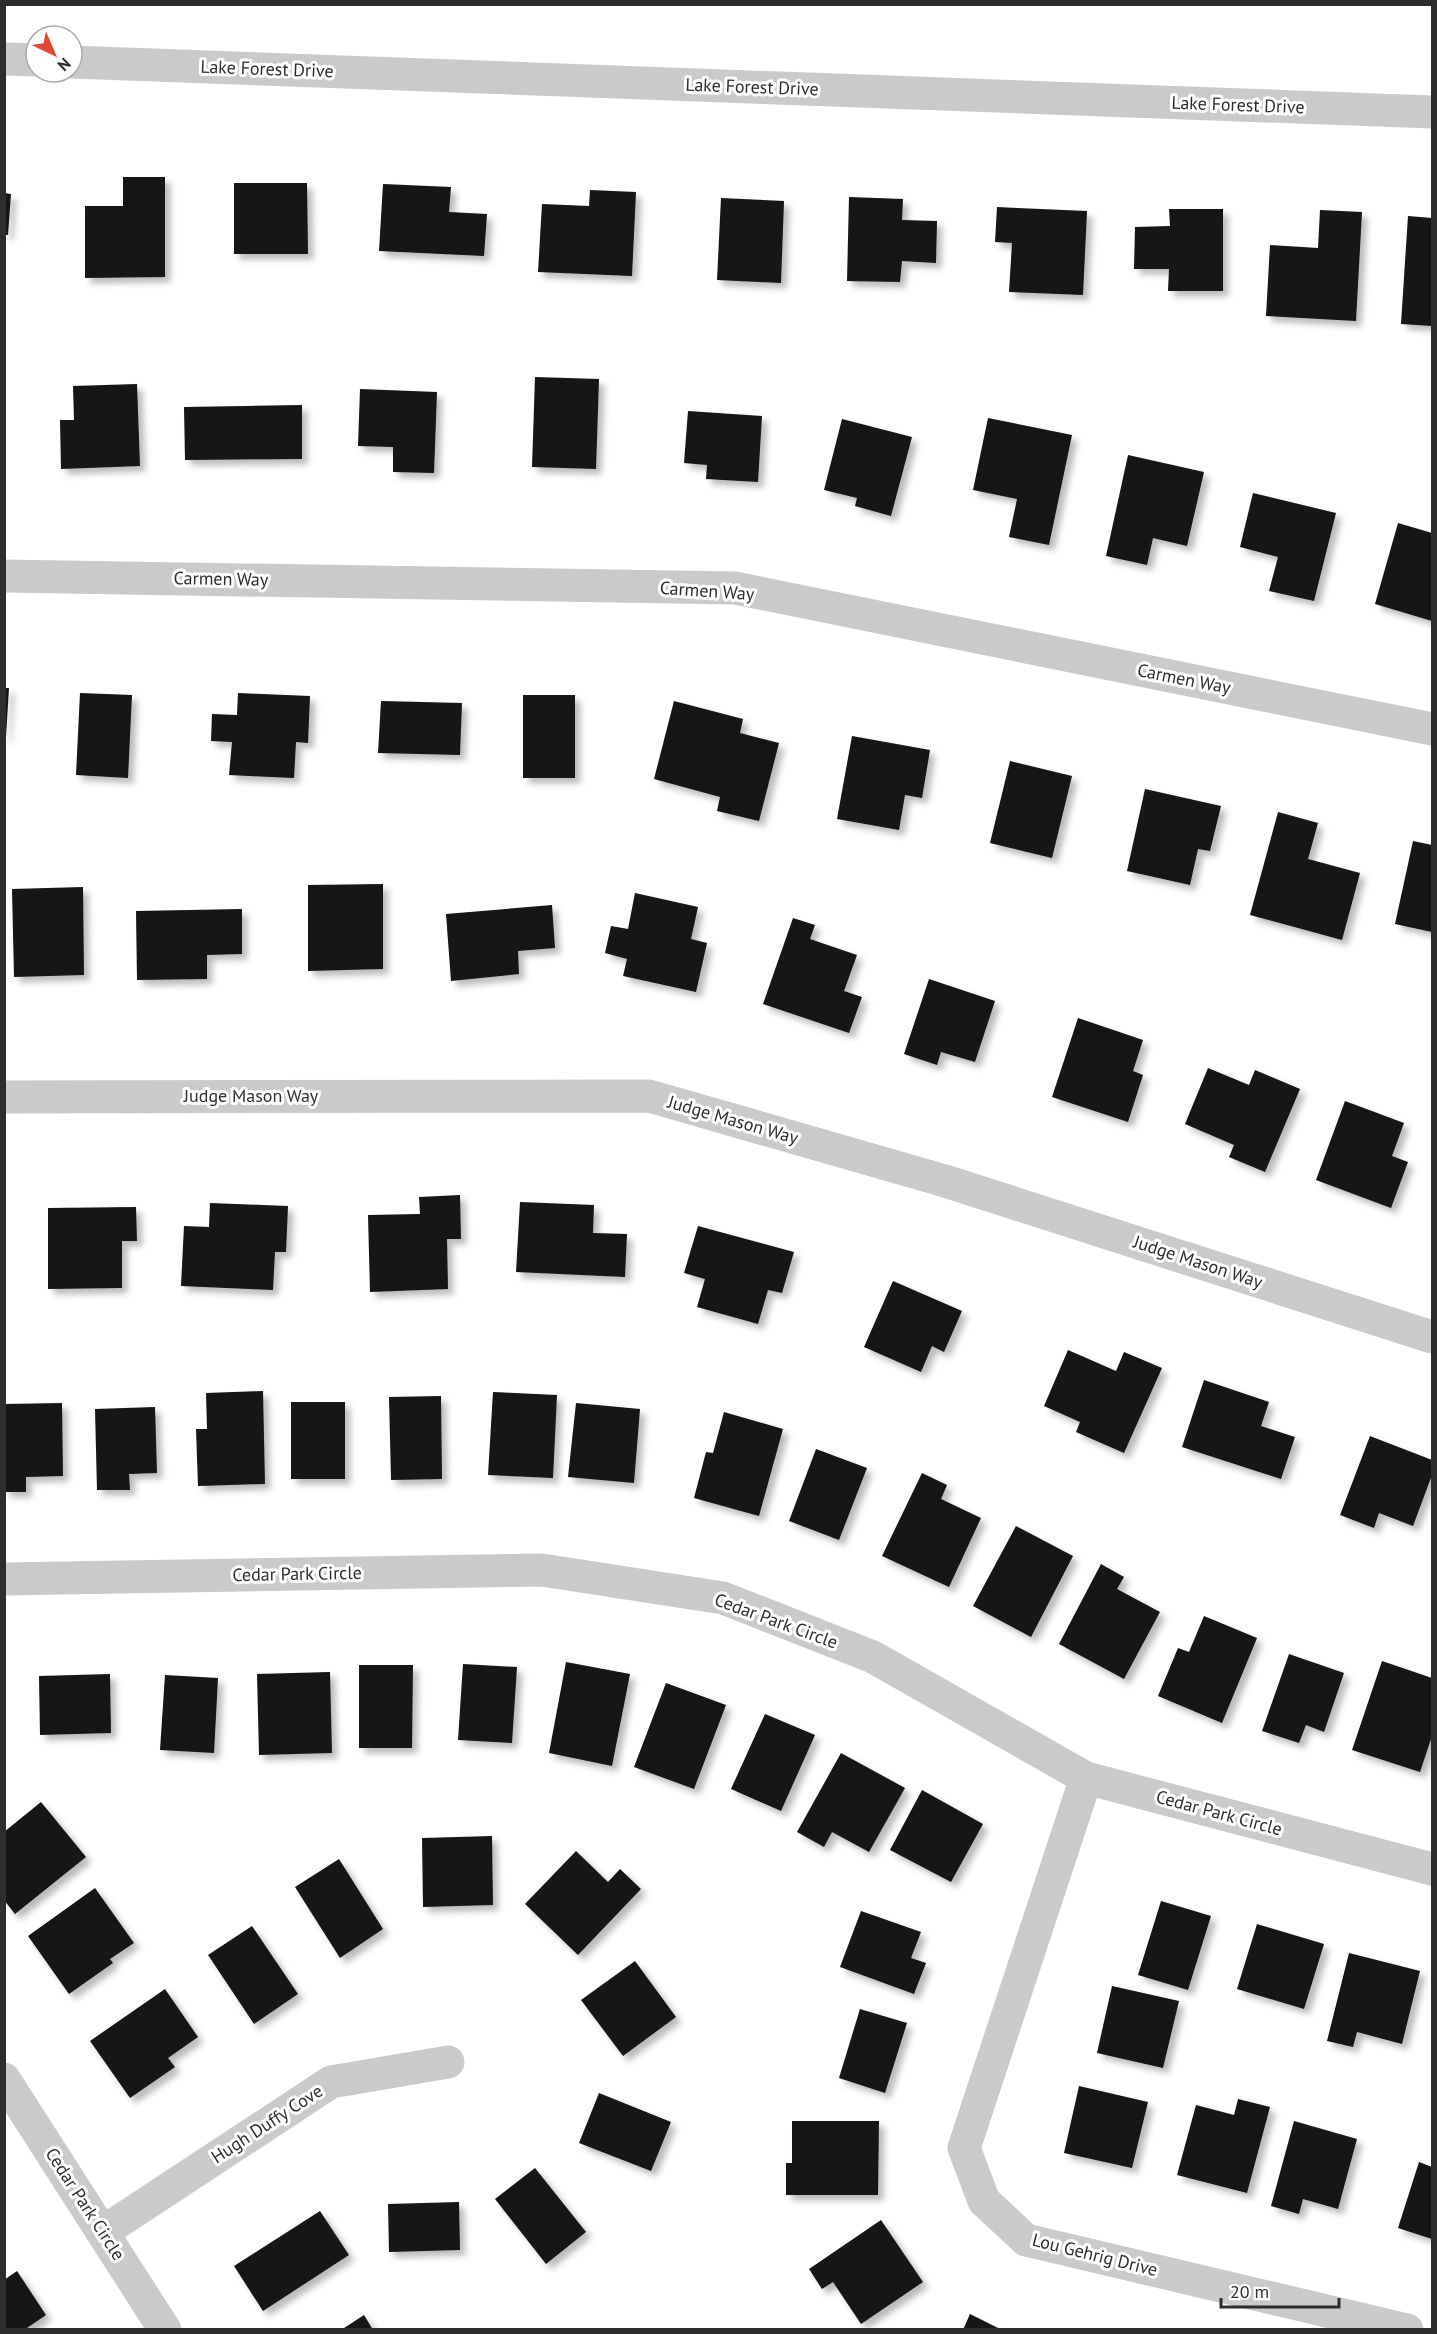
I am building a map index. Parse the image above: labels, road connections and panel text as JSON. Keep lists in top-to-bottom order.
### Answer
{
  "streets": {
    "street": [
      "Lake Forest Drive",
      "Carmen Way",
      "Judge Mason Way",
      "Cedar Park Circle",
      "Hugh Duffy Cove",
      "Lou Gehrig Drive"
    ]
  },
  "crossings": [
    ["Cedar Park Circle", "Hugh Duffy Cove"],
    ["Cedar Park Circle", "Lou Gehrig Drive"]
  ],
  "scale_bar": "20 m",
  "north": "bottom right"
}
